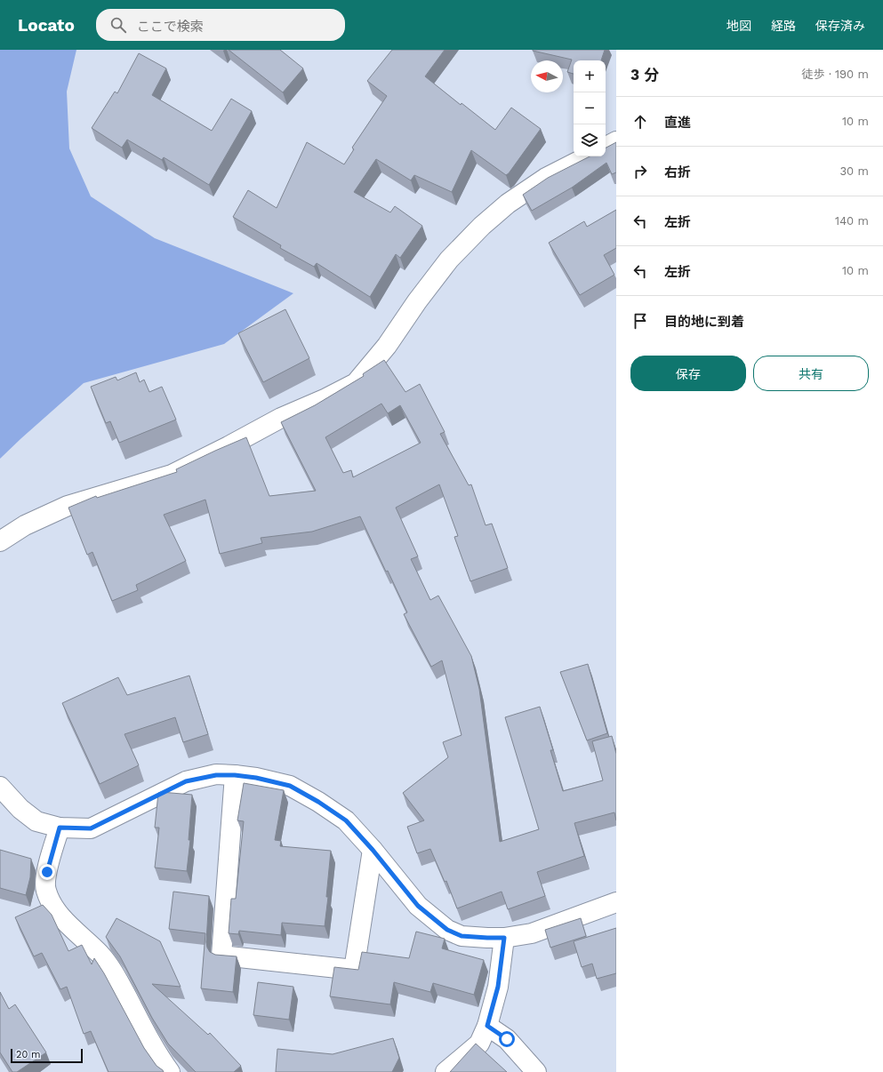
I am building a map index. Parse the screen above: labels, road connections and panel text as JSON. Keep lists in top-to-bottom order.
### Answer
{
  "scale_bar": "20 m",
  "north": "left",
  "page": {
    "header": "Locato",
    "search": "ここで検索",
    "nav": ["地図", "経路", "保存済み"],
    "heading": ["3 分", "徒歩 · 190 m"],
    "map_buttons": ["+", "−"],
    "list": [
      ["直進", "10 m"],
      ["右折", "30 m"],
      ["左折", "140 m"],
      ["左折", "10 m"],
      "目的地に到着"
    ],
    "buttons": ["保存", "共有"],
    "scale": "20 m"
  }
}
